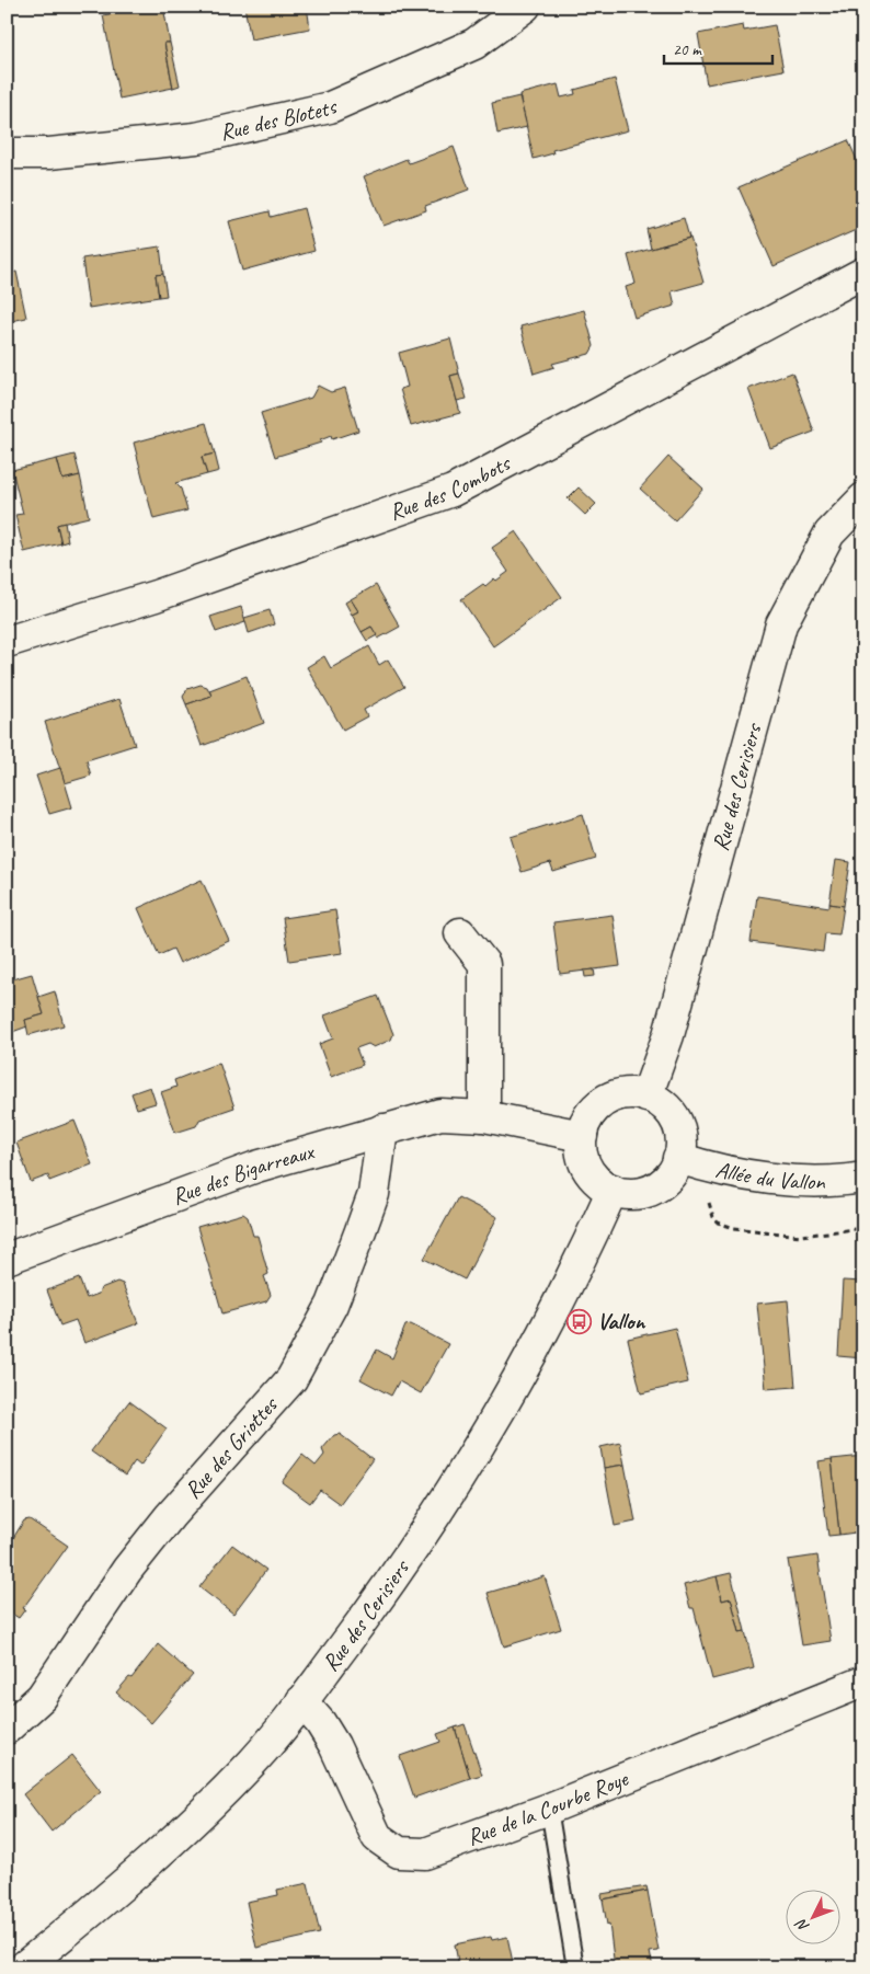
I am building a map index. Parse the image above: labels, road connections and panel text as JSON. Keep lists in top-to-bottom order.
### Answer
{
  "streets": {
    "street": [
      "Rue des Blotets",
      "Rue des Combots",
      "Rue des Cerisiers",
      "Allée du Vallon",
      "Rue des Bigarreaux",
      "Rue des Griottes",
      "Rue de la Courbe Roye"
    ]
  },
  "crossings": [
    ["Rue des Cerisiers", "Allée du Vallon"],
    ["Rue des Cerisiers", "Rue des Bigarreaux"],
    ["Rue des Cerisiers", "Rue de la Courbe Roye"],
    ["Allée du Vallon", "Rue des Bigarreaux"],
    ["Rue des Bigarreaux", "Rue des Griottes"]
  ],
  "places": {
    "bus stop": ["Vallon"]
  },
  "scale_bar": "20 m",
  "north": "bottom left"
}
